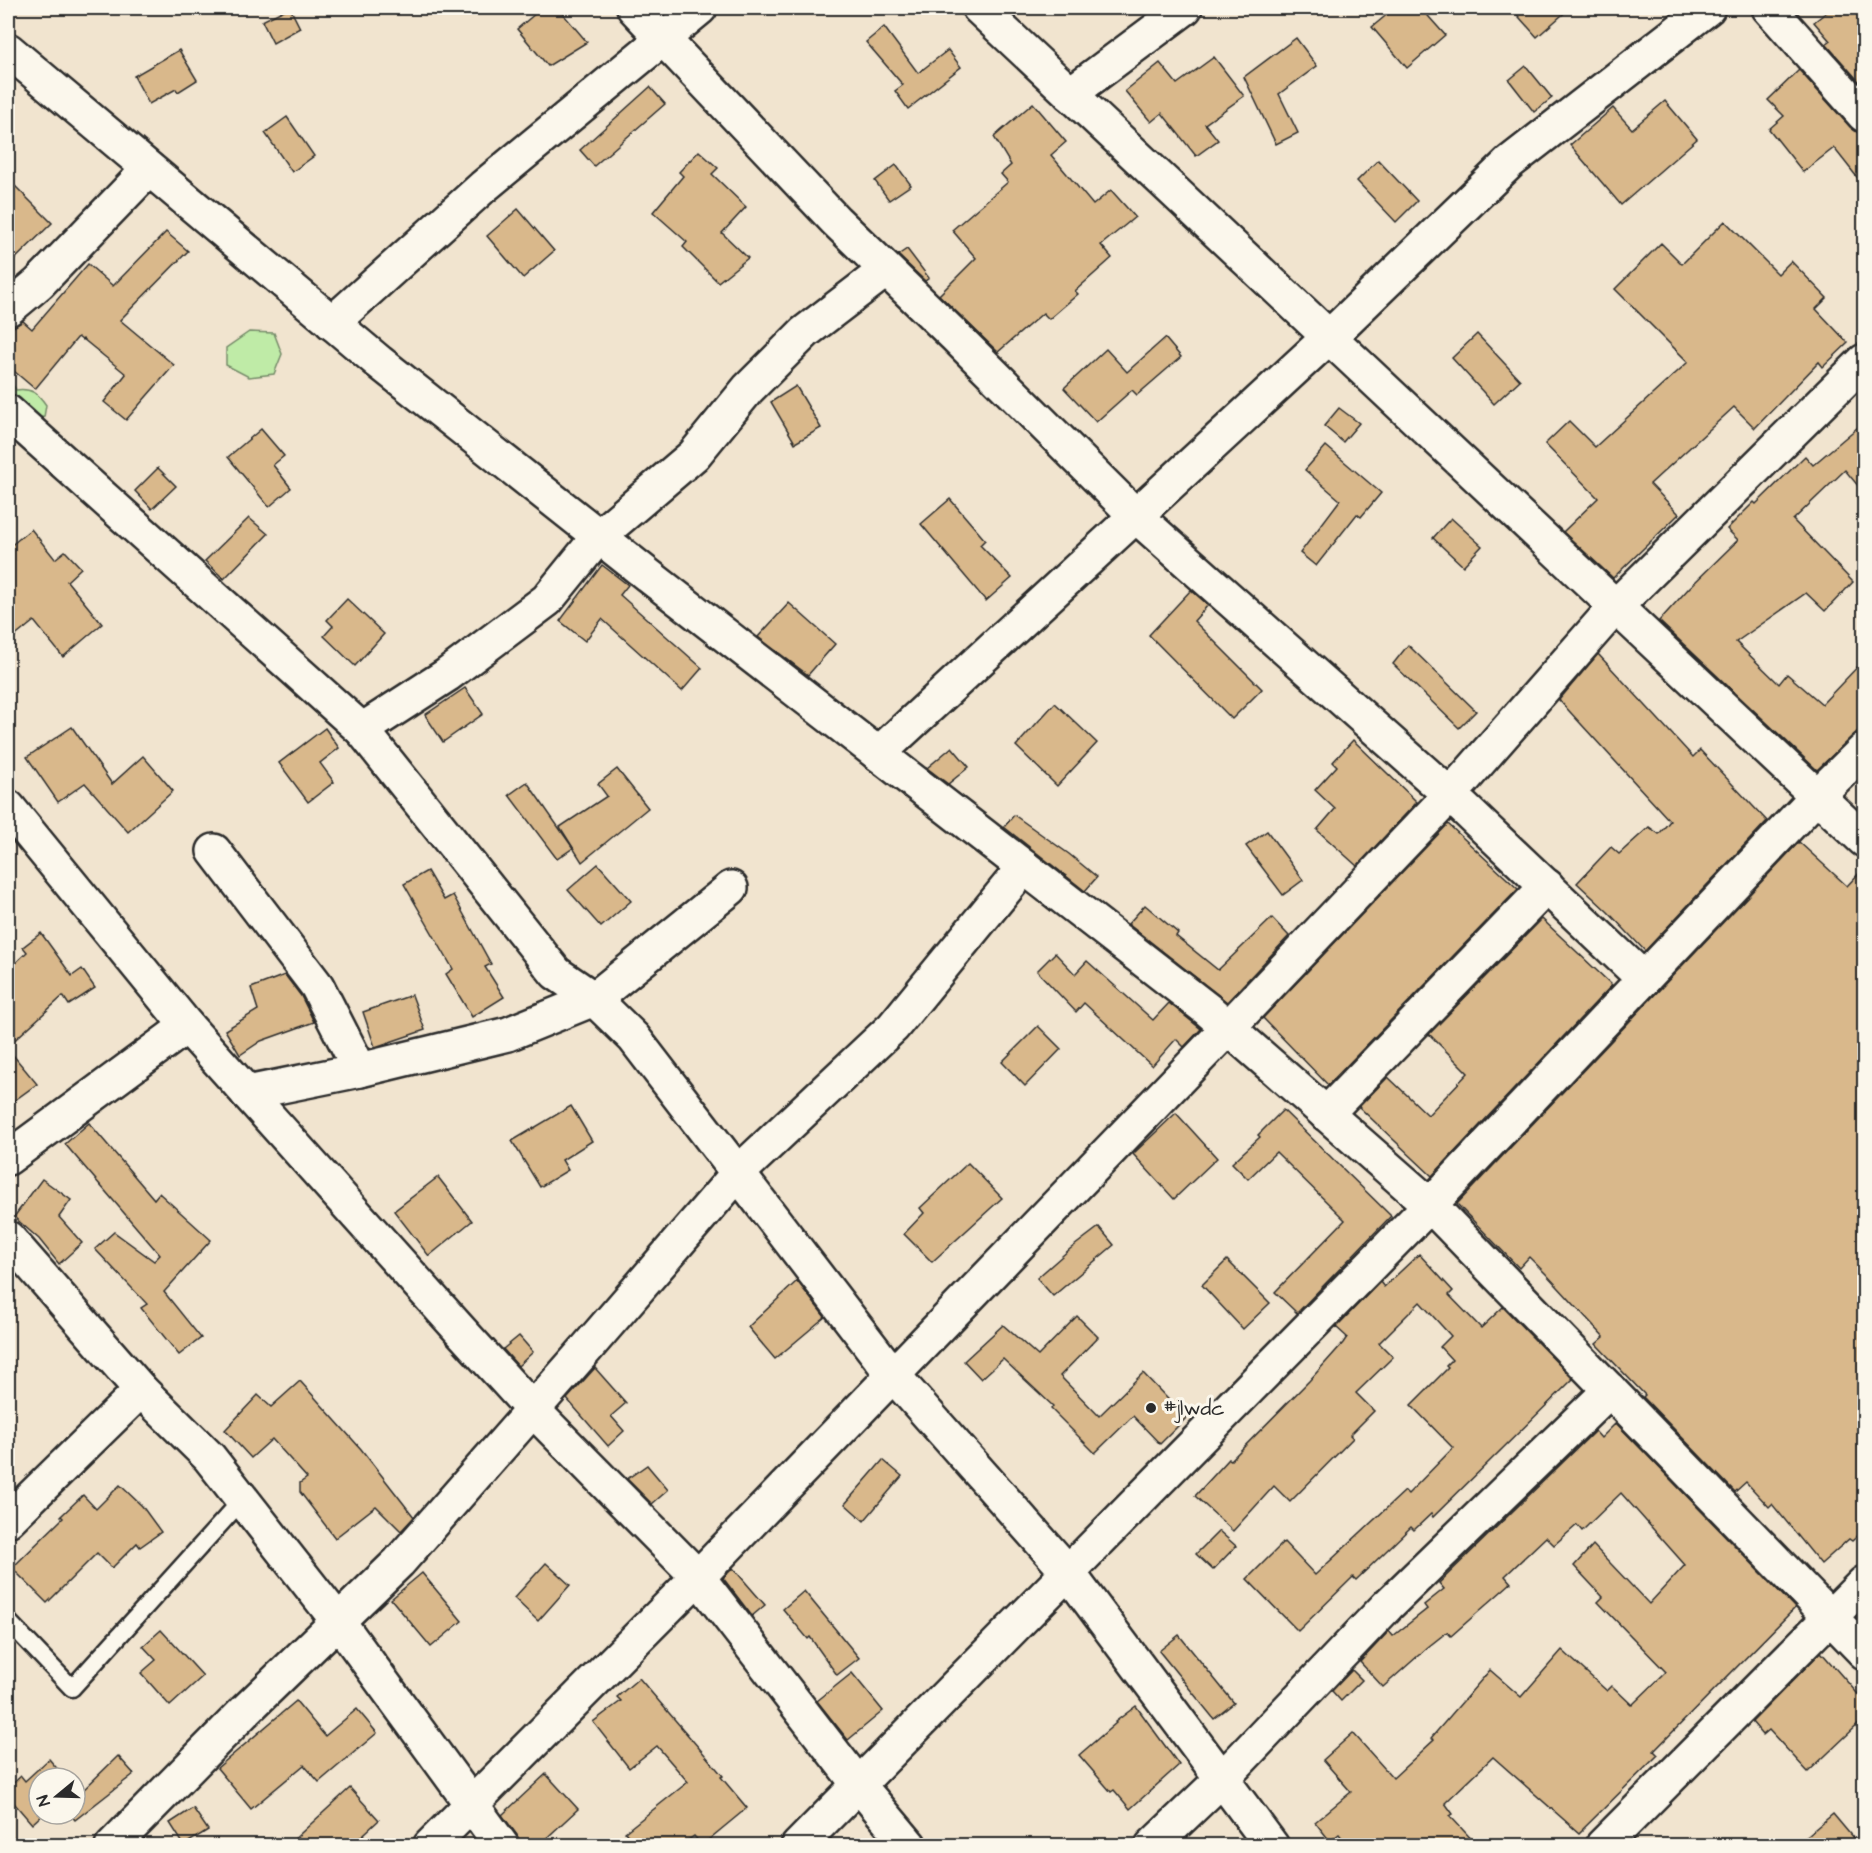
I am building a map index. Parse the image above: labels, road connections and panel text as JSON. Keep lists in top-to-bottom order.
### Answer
{
  "places": ["#jlwdc"],
  "north": "left"
}
